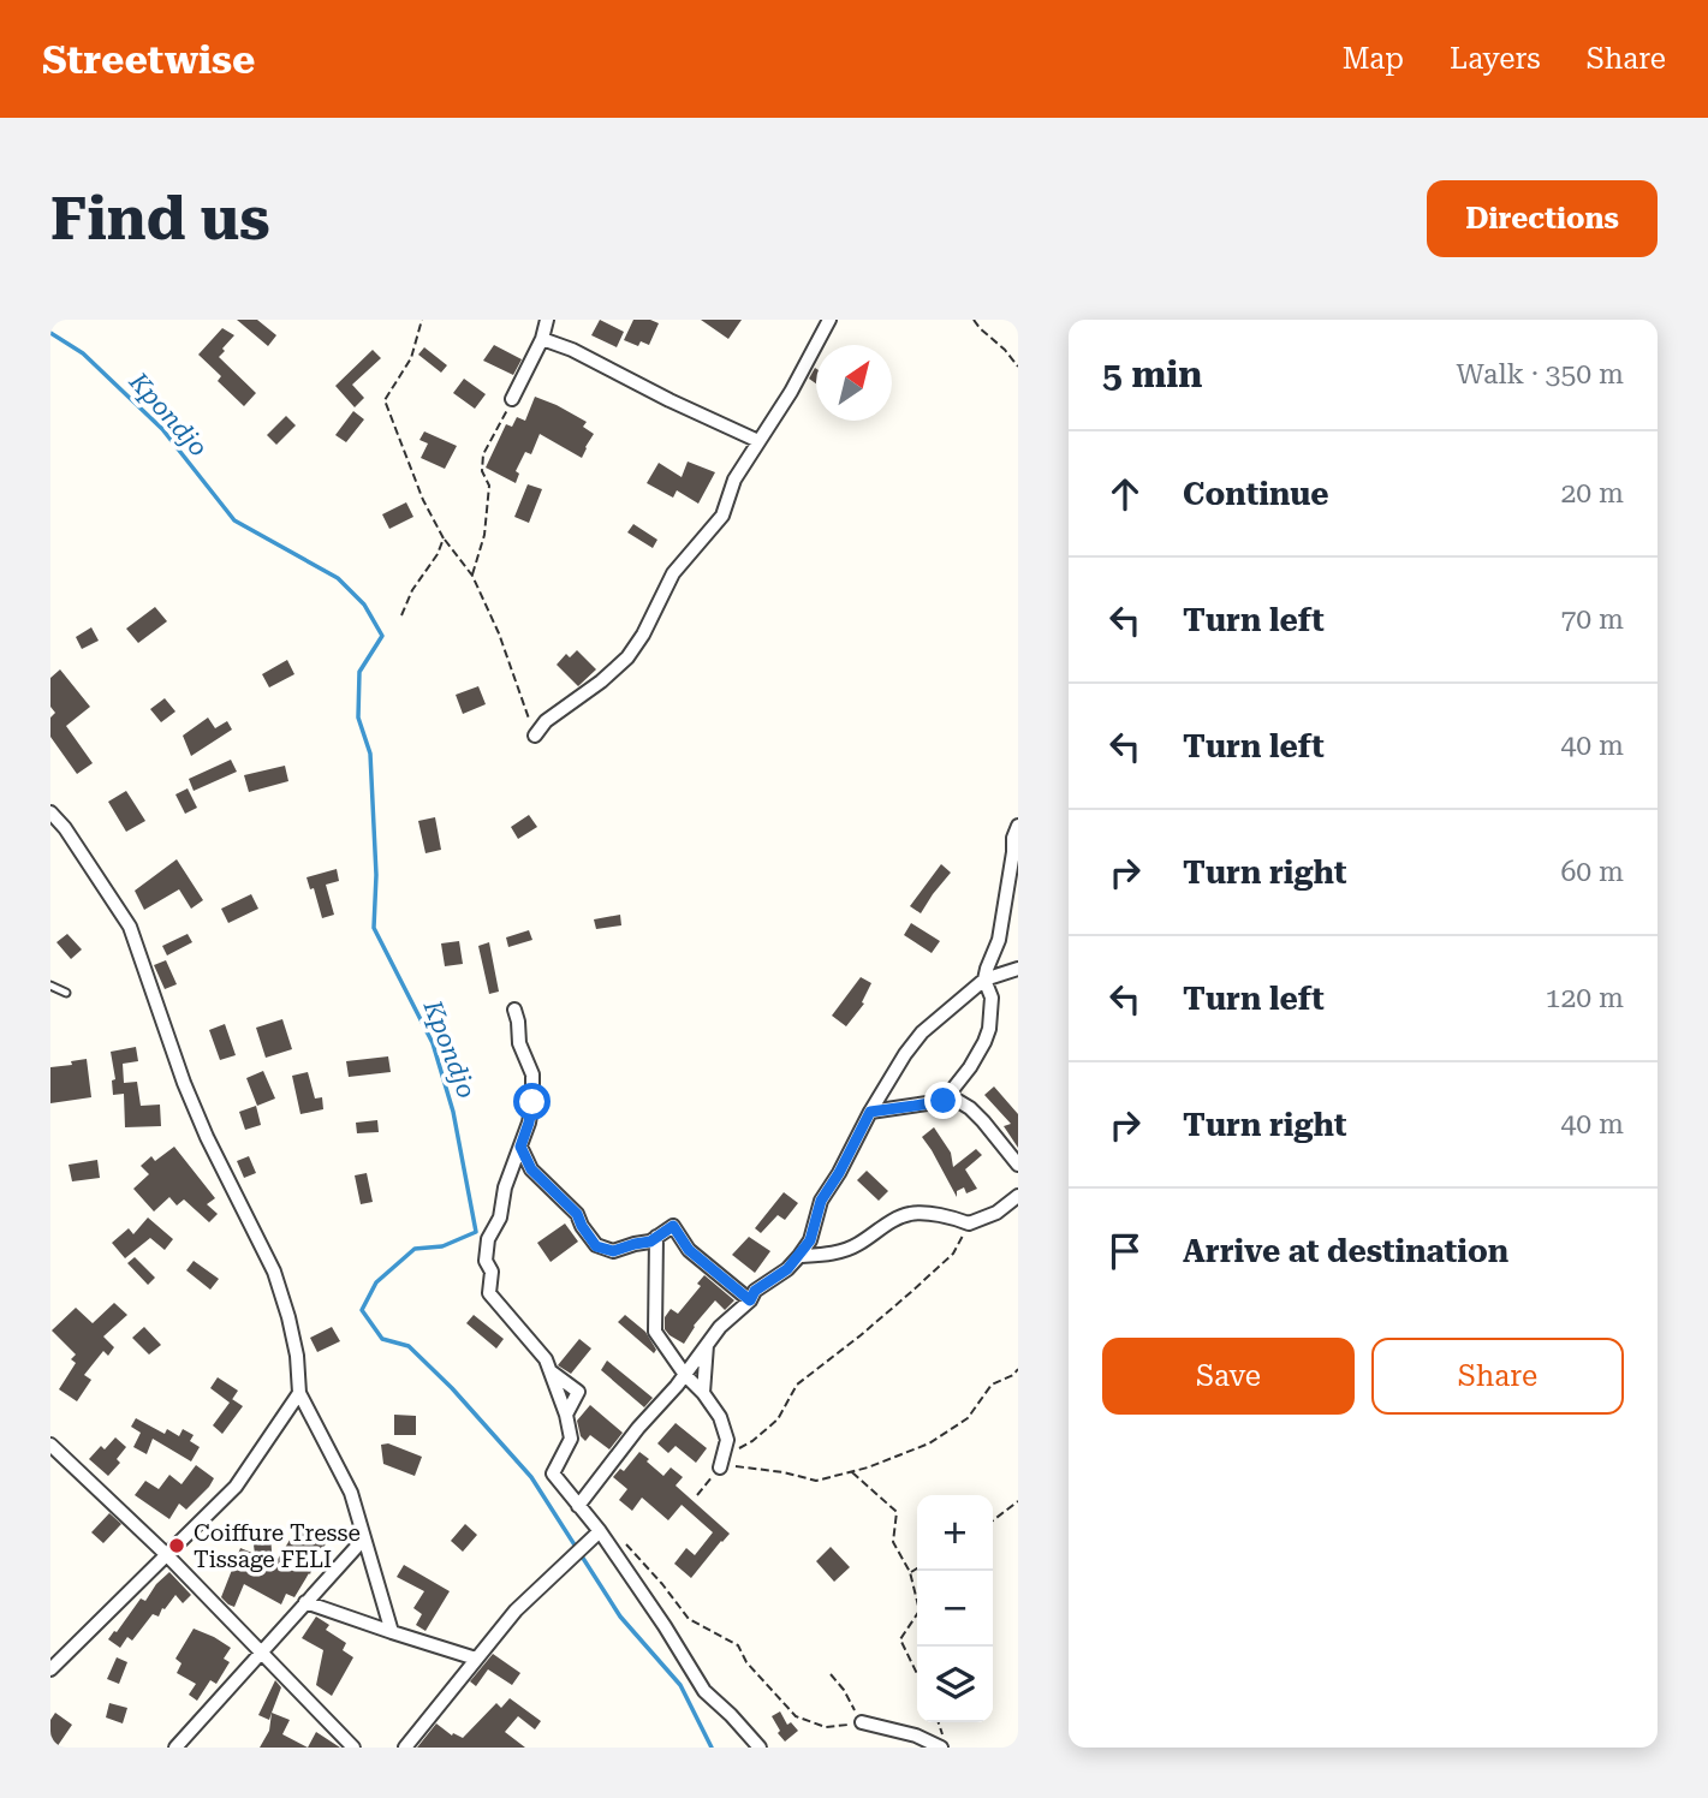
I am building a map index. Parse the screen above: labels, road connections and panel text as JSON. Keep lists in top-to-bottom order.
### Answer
{
  "water": ["Kpondjo"],
  "places": ["Coiffure Tresse Tissage FELI"],
  "north": "top right",
  "page": {
    "header": "Streetwise",
    "nav": ["Map", "Layers", "Share"],
    "buttons": [
      "Directions",
      ["Save", "Share"]
    ],
    "title": "Find us",
    "heading": ["5 min", "Walk · 350 m"],
    "list": [
      ["Continue", "20 m"],
      ["Turn left", "70 m"],
      ["Turn left", "40 m"],
      ["Turn right", "60 m"],
      ["Turn left", "120 m"],
      ["Turn right", "40 m"],
      "Arrive at destination"
    ],
    "map_buttons": ["+", "−"]
  }
}
